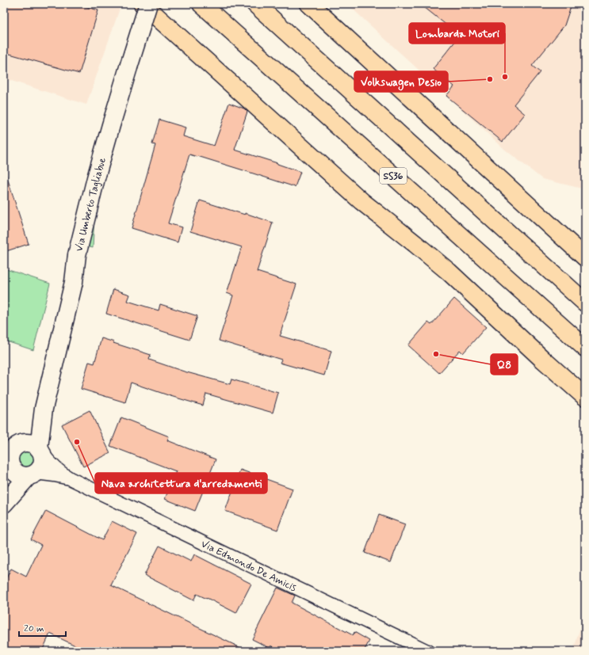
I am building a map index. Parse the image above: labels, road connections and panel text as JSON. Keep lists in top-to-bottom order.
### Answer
{
  "streets": {
    "highway": ["SS36"],
    "street": ["Via Umberto Tagliabue", "Via Edmondo De Amicis"]
  },
  "crossings": [
    ["Via Umberto Tagliabue", "Via Edmondo De Amicis"]
  ],
  "places": [
    "Lombarda Motori",
    "Volkswagen Desio",
    "Q8",
    "Nava architettura d'arredamenti"
  ],
  "scale_bar": "20 m"
}
